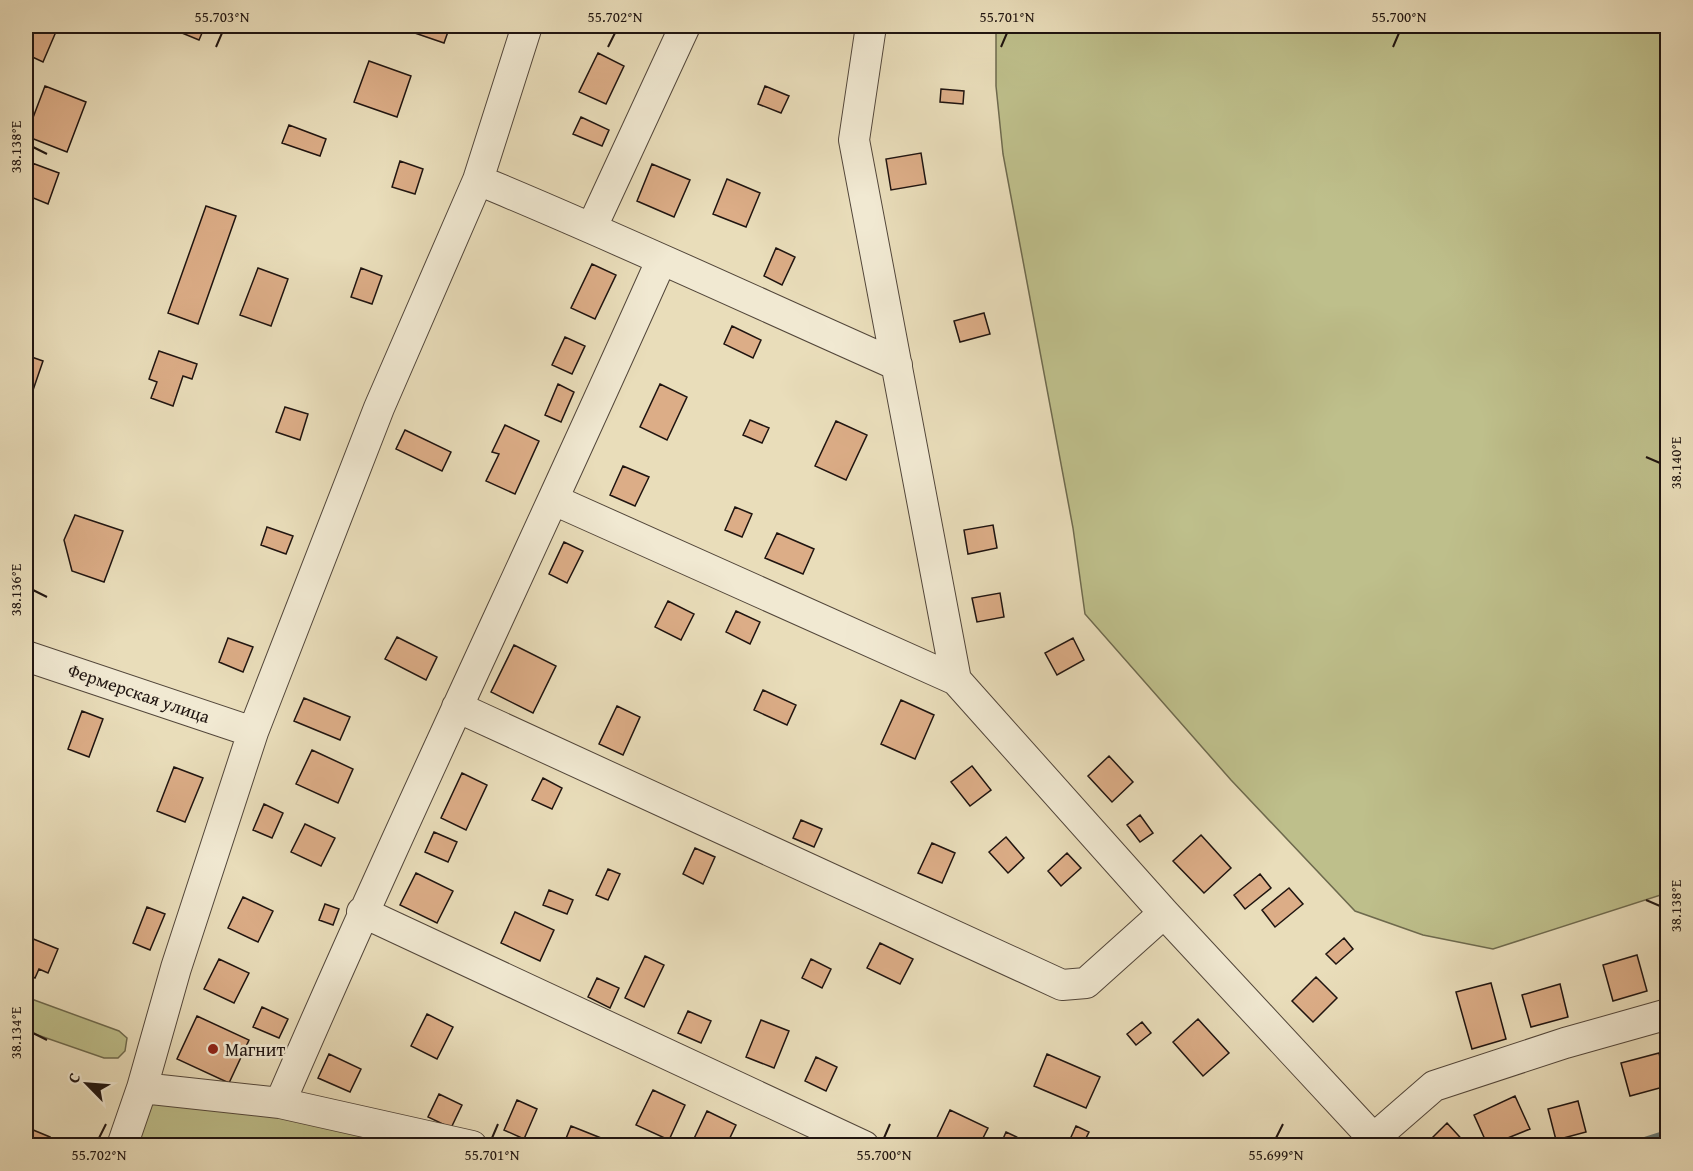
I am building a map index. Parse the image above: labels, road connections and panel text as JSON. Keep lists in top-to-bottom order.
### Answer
{
  "streets": {
    "street": ["Фермерская улица"]
  },
  "places": ["Магнит"],
  "north": "top left",
  "coordinates": [
    "55.703°N",
    "55.702°N",
    "55.701°N",
    "55.700°N",
    "38.138°E",
    "38.140°E",
    "38.136°E",
    "38.134°E",
    "55.699°N"
  ]
}
